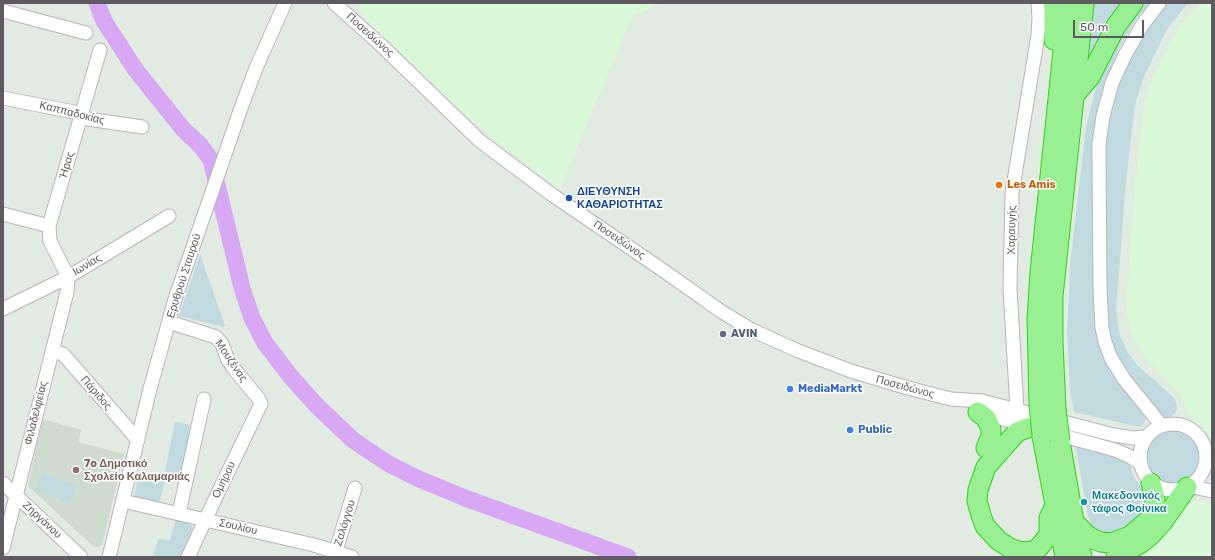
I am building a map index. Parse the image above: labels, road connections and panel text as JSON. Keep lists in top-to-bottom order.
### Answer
{
  "streets": {
    "street": [
      "Ποσειδώνος",
      "Καππαδοκίας",
      "Ήρας",
      "Χαραυγής",
      "Ιωνίας",
      "Ερυθρού Σταυρού",
      "Μουζένας",
      "Πάριδος",
      "Φιλαδελφείας",
      "Ομήρου",
      "Ζηργάνου",
      "Ζαλόγγου",
      "Σουλίου"
    ]
  },
  "crossings": [
    ["Ποσειδώνος", "Χαραυγής"],
    ["Καππαδοκίας", "Ήρας"],
    ["Ήρας", "Ιωνίας"],
    ["Ήρας", "Φιλαδελφείας"],
    ["Ιωνίας", "Φιλαδελφείας"],
    ["Ερυθρού Σταυρού", "Μουζένας"],
    ["Ερυθρού Σταυρού", "Πάριδος"],
    ["Ερυθρού Σταυρού", "Σουλίου"],
    ["Μουζένας", "Ομήρου"],
    ["Πάριδος", "Φιλαδελφείας"],
    ["Φιλαδελφείας", "Ζηργάνου"],
    ["Ομήρου", "Σουλίου"],
    ["Ζαλόγγου", "Σουλίου"]
  ],
  "places": [
    "Les Amis",
    "ΔΙΕΥΘΥΝΣΗ ΚΑΘΑΡΙΟΤΗΤΑΣ",
    "AVIN",
    "MediaMarkt",
    "Public",
    "7o Δημοτικό Σχολείο Καλαμαριάς",
    "Μακεδονικός τάφος Φοίνικα"
  ],
  "scale_bar": "50 m"
}
